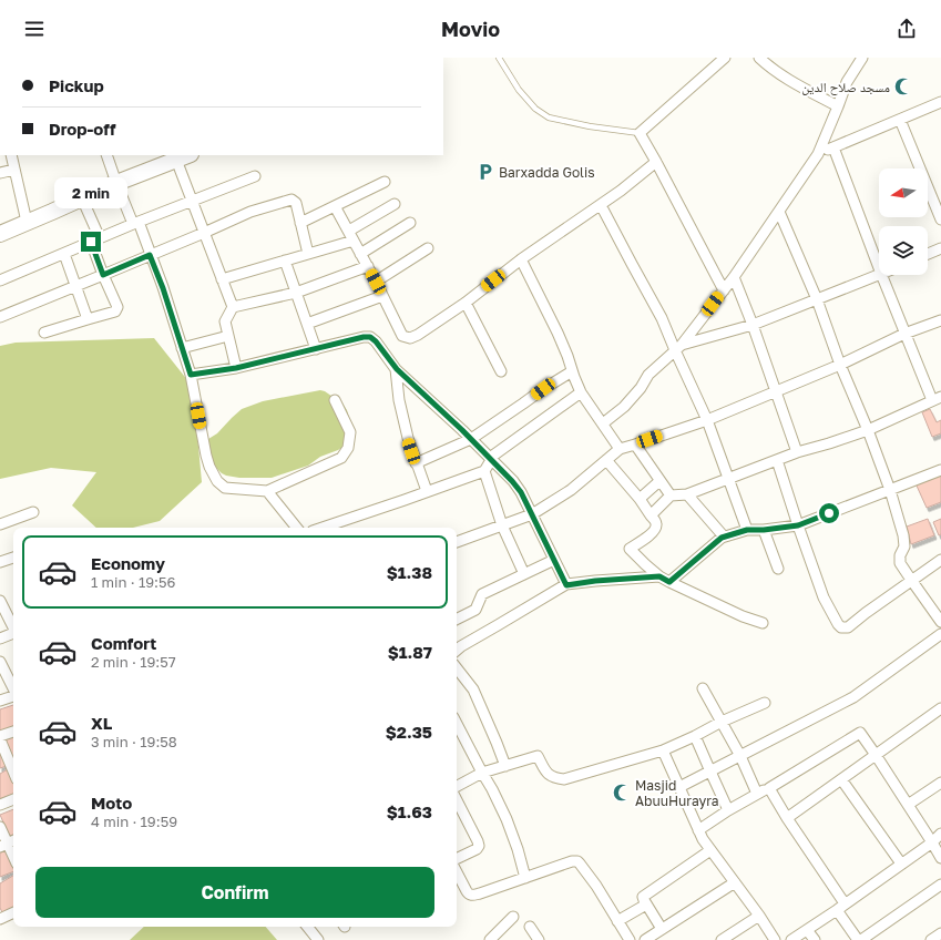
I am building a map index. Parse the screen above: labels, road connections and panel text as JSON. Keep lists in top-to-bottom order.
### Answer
{
  "places": {
    "mosque": ["مسجد صلاح الدين", "Masjid AbuuHurayra"],
    "parking": ["Barxadda Golis"]
  },
  "north": "left",
  "page": {
    "header": "Movio",
    "banner": ["Pickup", "Drop-off"],
    "bubble": "2 min",
    "list": [
      {
        "name": "Economy",
        "note": "1 min · 19:56",
        "value": "$1.38"
      },
      {
        "name": "Comfort",
        "note": "2 min · 19:57",
        "value": "$1.87"
      },
      {
        "name": "XL",
        "note": "3 min · 19:58",
        "value": "$2.35"
      },
      {
        "name": "Moto",
        "note": "4 min · 19:59",
        "value": "$1.63"
      }
    ],
    "buttons": "Confirm"
  }
}
